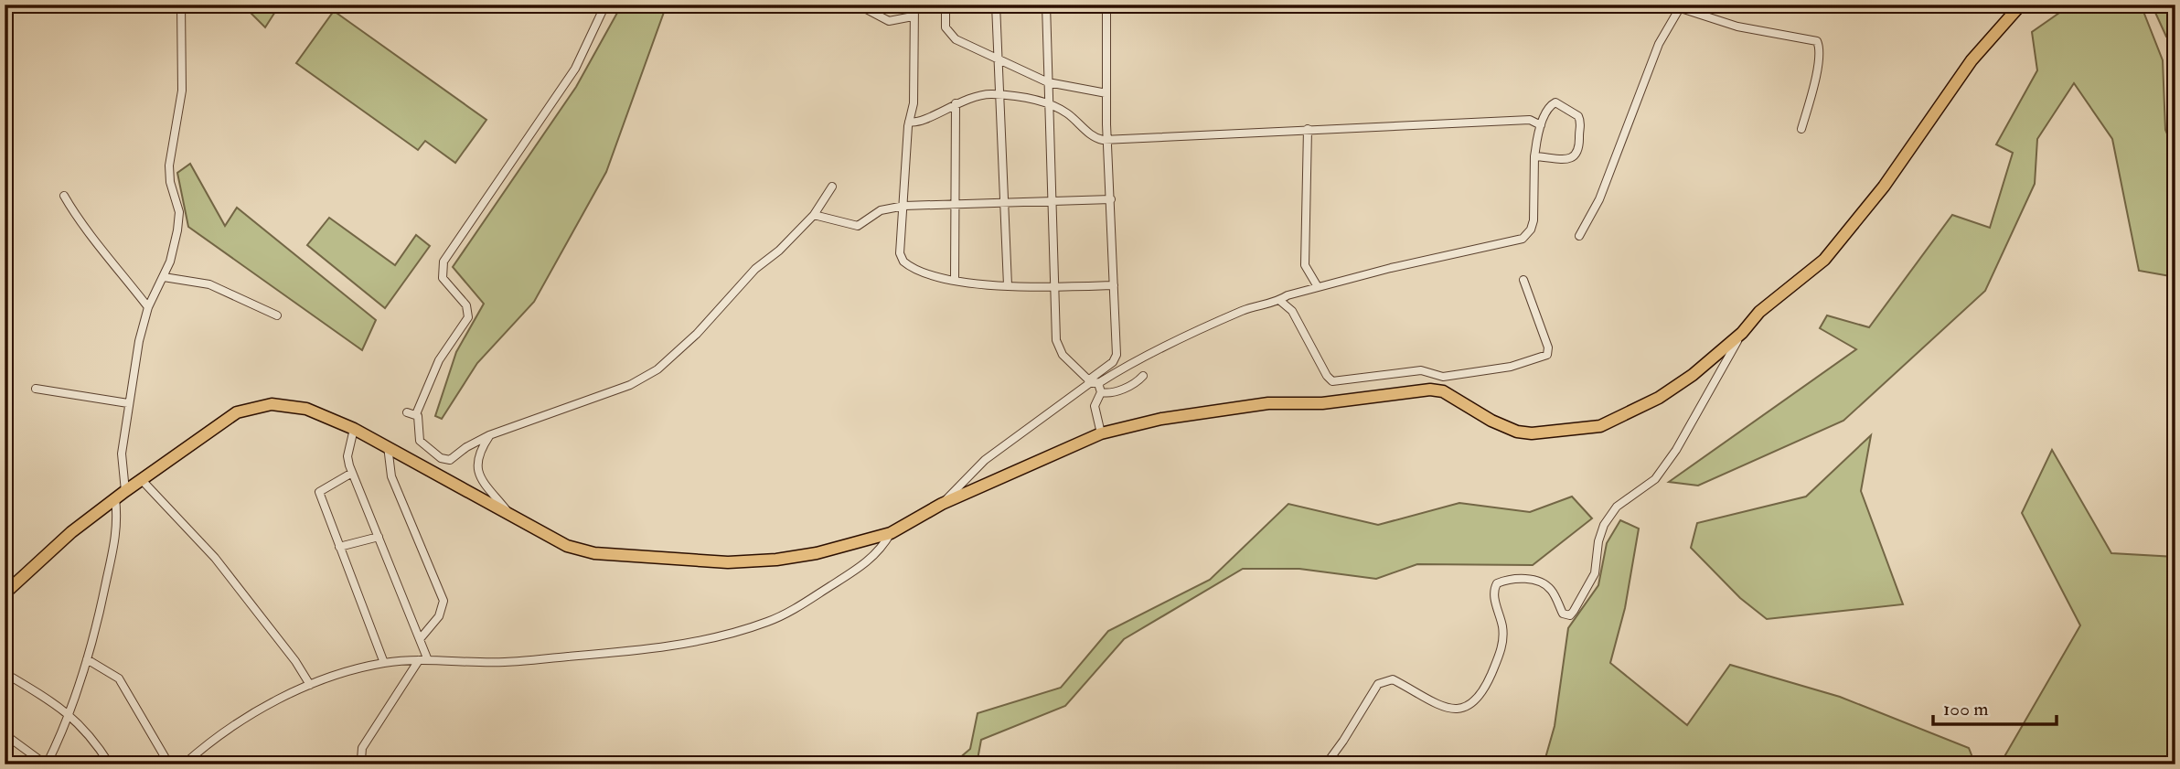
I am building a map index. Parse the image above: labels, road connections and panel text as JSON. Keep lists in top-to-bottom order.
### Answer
{
  "scale_bar": "100 m"
}
